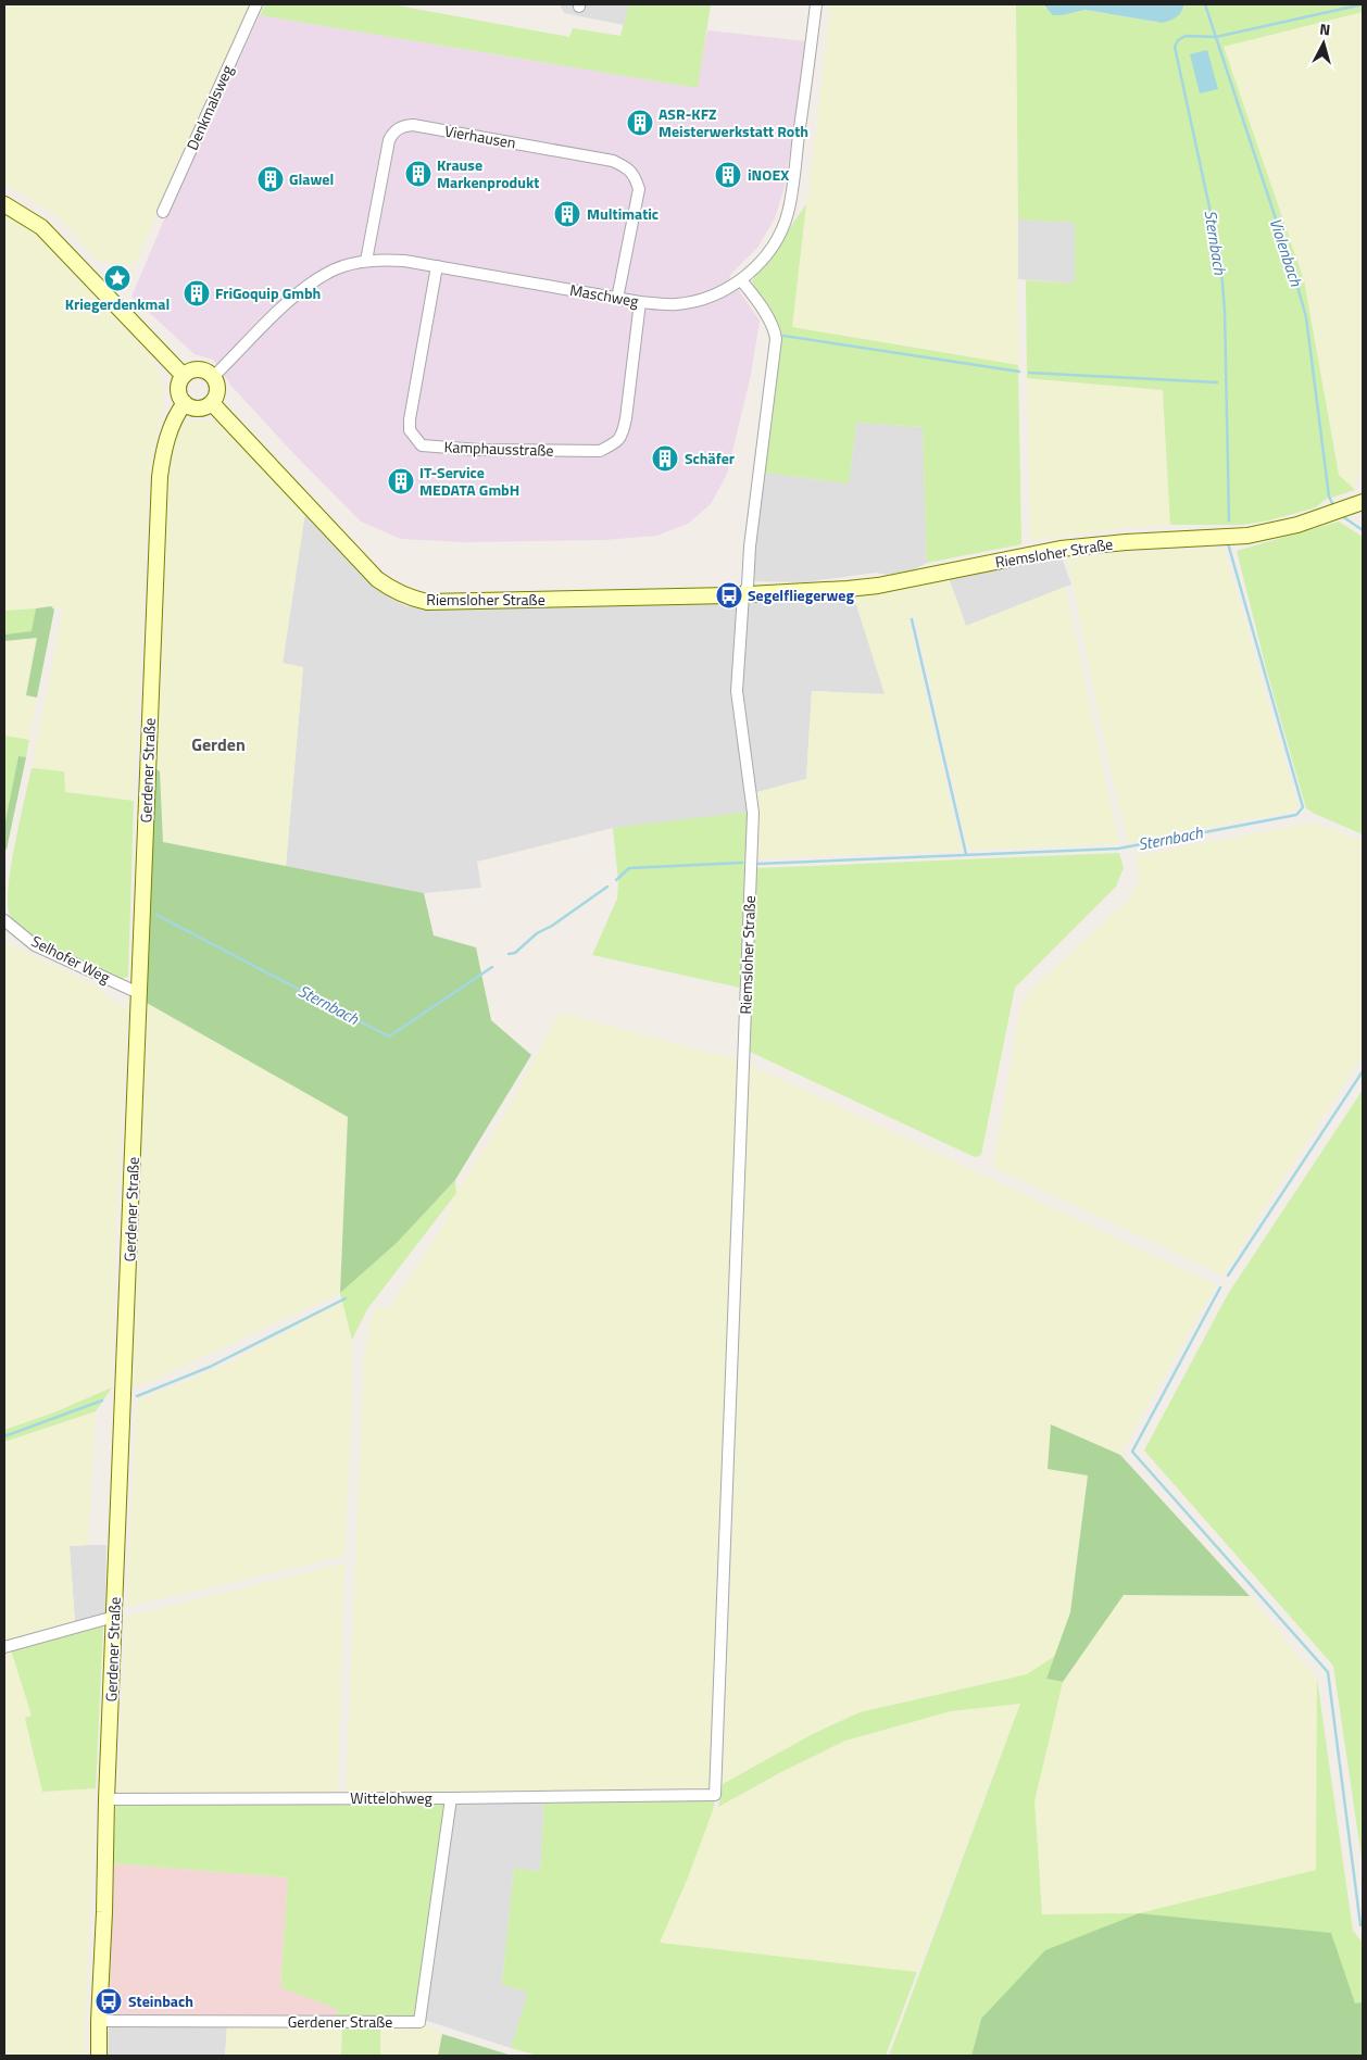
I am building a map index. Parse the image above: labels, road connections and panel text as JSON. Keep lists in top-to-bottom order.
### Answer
{
  "streets": {
    "main road": ["Riemsloher Straße", "Gerdener Straße"],
    "street": [
      "Denkmalsweg",
      "Vierhausen",
      "Maschweg",
      "Kamphausstraße",
      "Selhofer Weg",
      "Wittelohweg"
    ]
  },
  "crossings": [
    ["Vierhausen", "Maschweg"],
    ["Maschweg", "Kamphausstraße"],
    ["Maschweg", "Riemsloher Straße"],
    ["Maschweg", "Gerdener Straße"],
    ["Riemsloher Straße", "Gerdener Straße"],
    ["Riemsloher Straße", "Wittelohweg"],
    ["Gerdener Straße", "Selhofer Weg"],
    ["Gerdener Straße", "Wittelohweg"]
  ],
  "districts": ["Gerden"],
  "water": ["Sternbach", "Violenbach"],
  "places": {
    "building": [
      "ASR-KFZ Meisterwerkstatt Roth",
      "Krause Markenprodukt",
      "iNOEX",
      "Glawel",
      "Multimatic",
      "FriGoquip Gmbh",
      "Schäfer",
      "IT-Service MEDATA GmbH"
    ],
    "place": ["Kriegerdenkmal"],
    "bus stop": ["Segelfliegerweg", "Steinbach"]
  },
  "north": "top"
}
